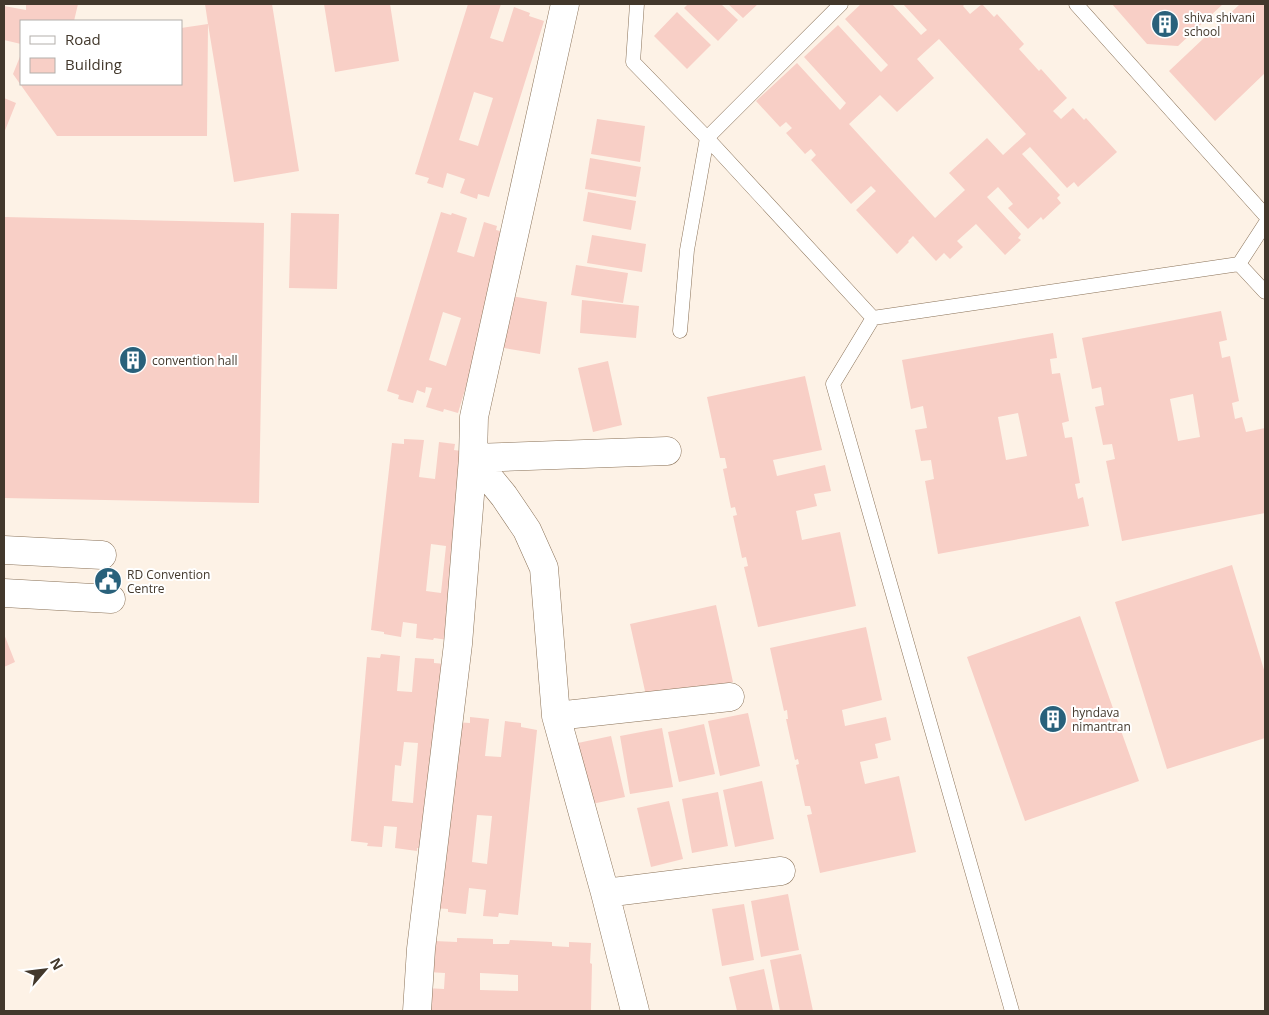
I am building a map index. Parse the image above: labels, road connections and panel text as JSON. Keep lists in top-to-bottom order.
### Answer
{
  "places": {
    "building": ["shiva shivani school", "convention hall", "hyndava nimantran"],
    "public building": ["RD Convention Centre"]
  },
  "legend": ["Road", "Building"],
  "north": "top right"
}
